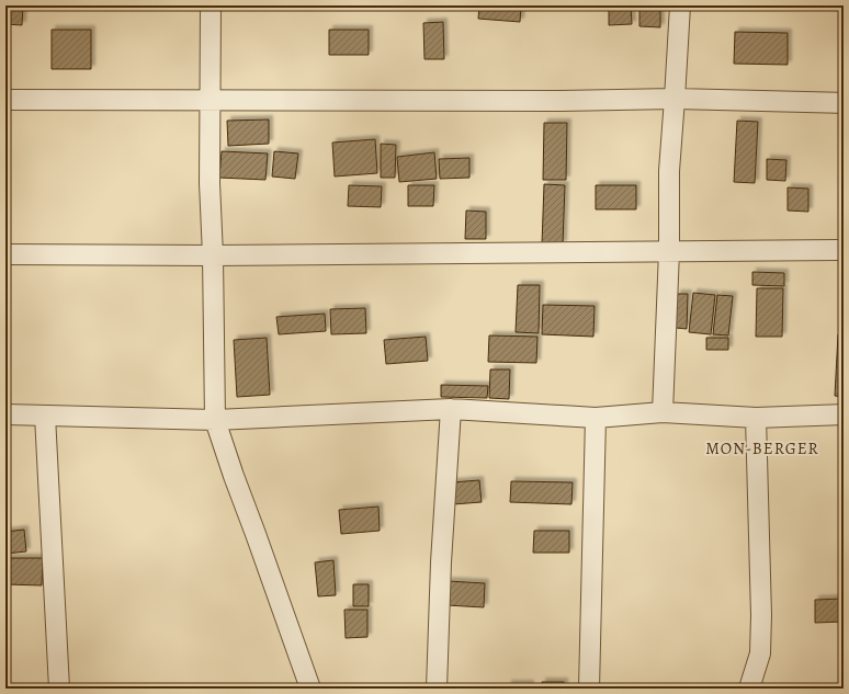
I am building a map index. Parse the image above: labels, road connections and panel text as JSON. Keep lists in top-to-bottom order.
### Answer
{
  "districts": ["MON-BERGER"]
}
